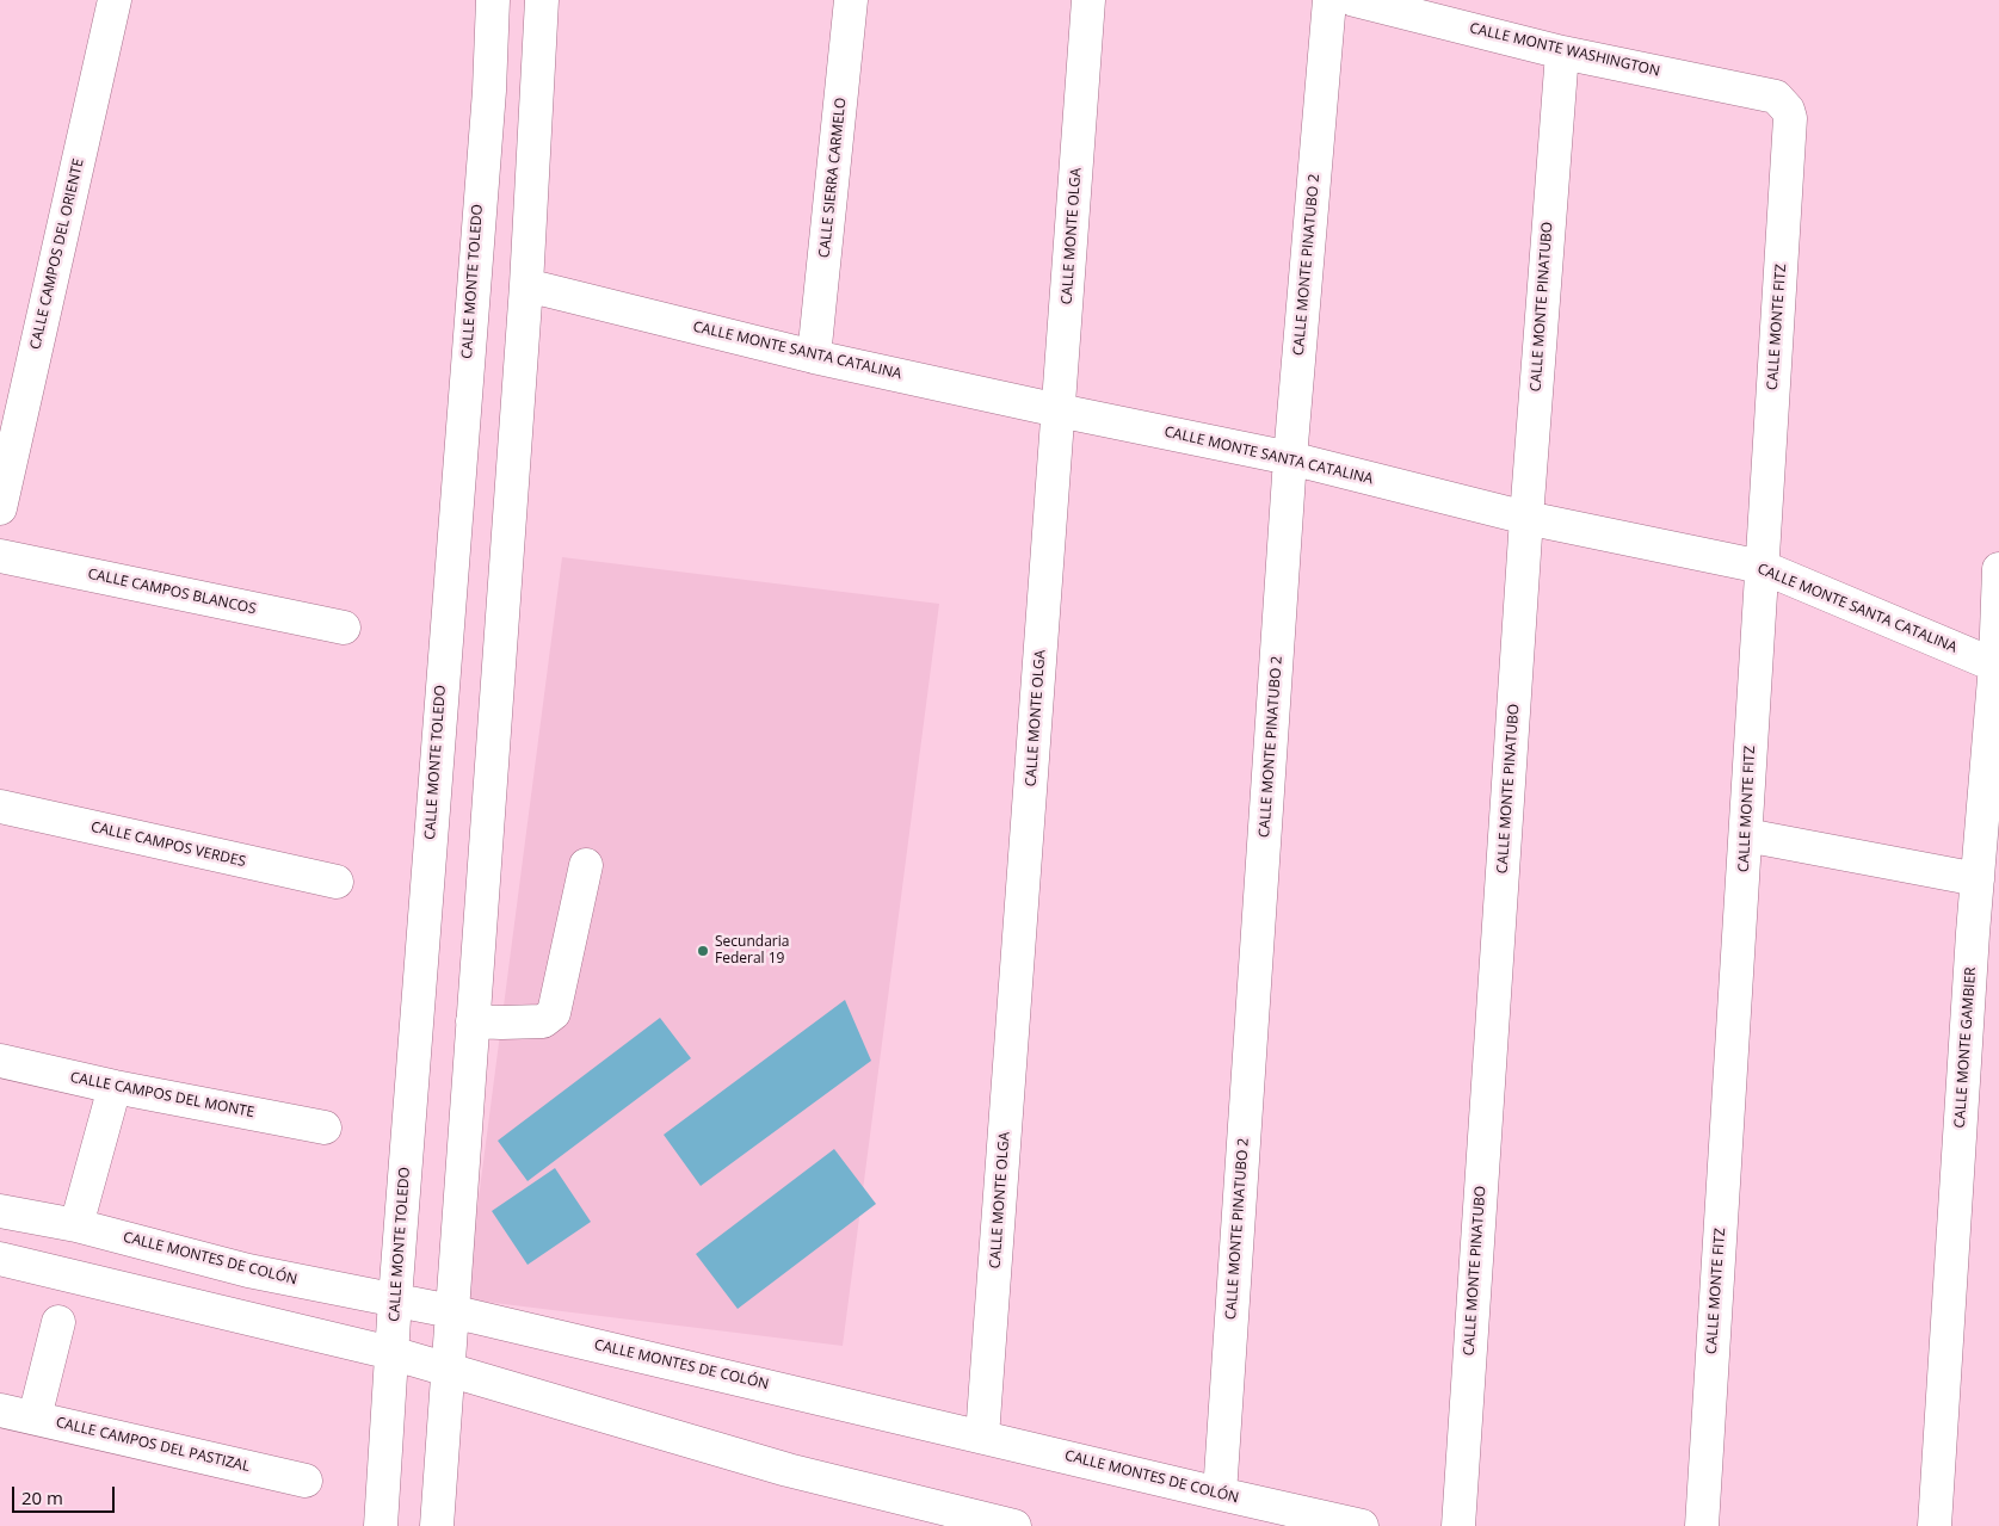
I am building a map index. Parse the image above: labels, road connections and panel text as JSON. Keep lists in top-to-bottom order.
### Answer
{
  "streets": {
    "street": [
      "CALLE MONTE WASHINGTON",
      "CALLE SIERRA CARMELO",
      "CALLE MONTE OLGA",
      "CALLE CAMPOS DEL ORIENTE",
      "CALLE MONTE PINATUBO 2",
      "CALLE MONTE TOLEDO",
      "CALLE MONTE PINATUBO",
      "CALLE MONTE FITZ",
      "CALLE MONTE SANTA CATALINA",
      "CALLE CAMPOS BLANCOS",
      "CALLE CAMPOS VERDES",
      "CALLE MONTE GAMBIER",
      "CALLE CAMPOS DEL MONTE",
      "CALLE MONTES DE COLÓN",
      "CALLE CAMPOS DEL PASTIZAL"
    ]
  },
  "crossings": [
    ["CALLE MONTE WASHINGTON", "CALLE MONTE PINATUBO"],
    ["CALLE MONTE WASHINGTON", "CALLE MONTE FITZ"],
    ["CALLE SIERRA CARMELO", "CALLE MONTE SANTA CATALINA"],
    ["CALLE MONTE OLGA", "CALLE MONTE SANTA CATALINA"],
    ["CALLE MONTE OLGA", "CALLE MONTES DE COLÓN"],
    ["CALLE MONTE PINATUBO 2", "CALLE MONTE SANTA CATALINA"],
    ["CALLE MONTE PINATUBO 2", "CALLE MONTES DE COLÓN"],
    ["CALLE MONTE TOLEDO", "CALLE MONTES DE COLÓN"],
    ["CALLE MONTE PINATUBO", "CALLE MONTE SANTA CATALINA"],
    ["CALLE MONTE FITZ", "CALLE MONTE SANTA CATALINA"],
    ["CALLE MONTE SANTA CATALINA", "CALLE MONTE GAMBIER"]
  ],
  "places": ["Secundaria Federal 19"],
  "scale_bar": "20 m"
}
